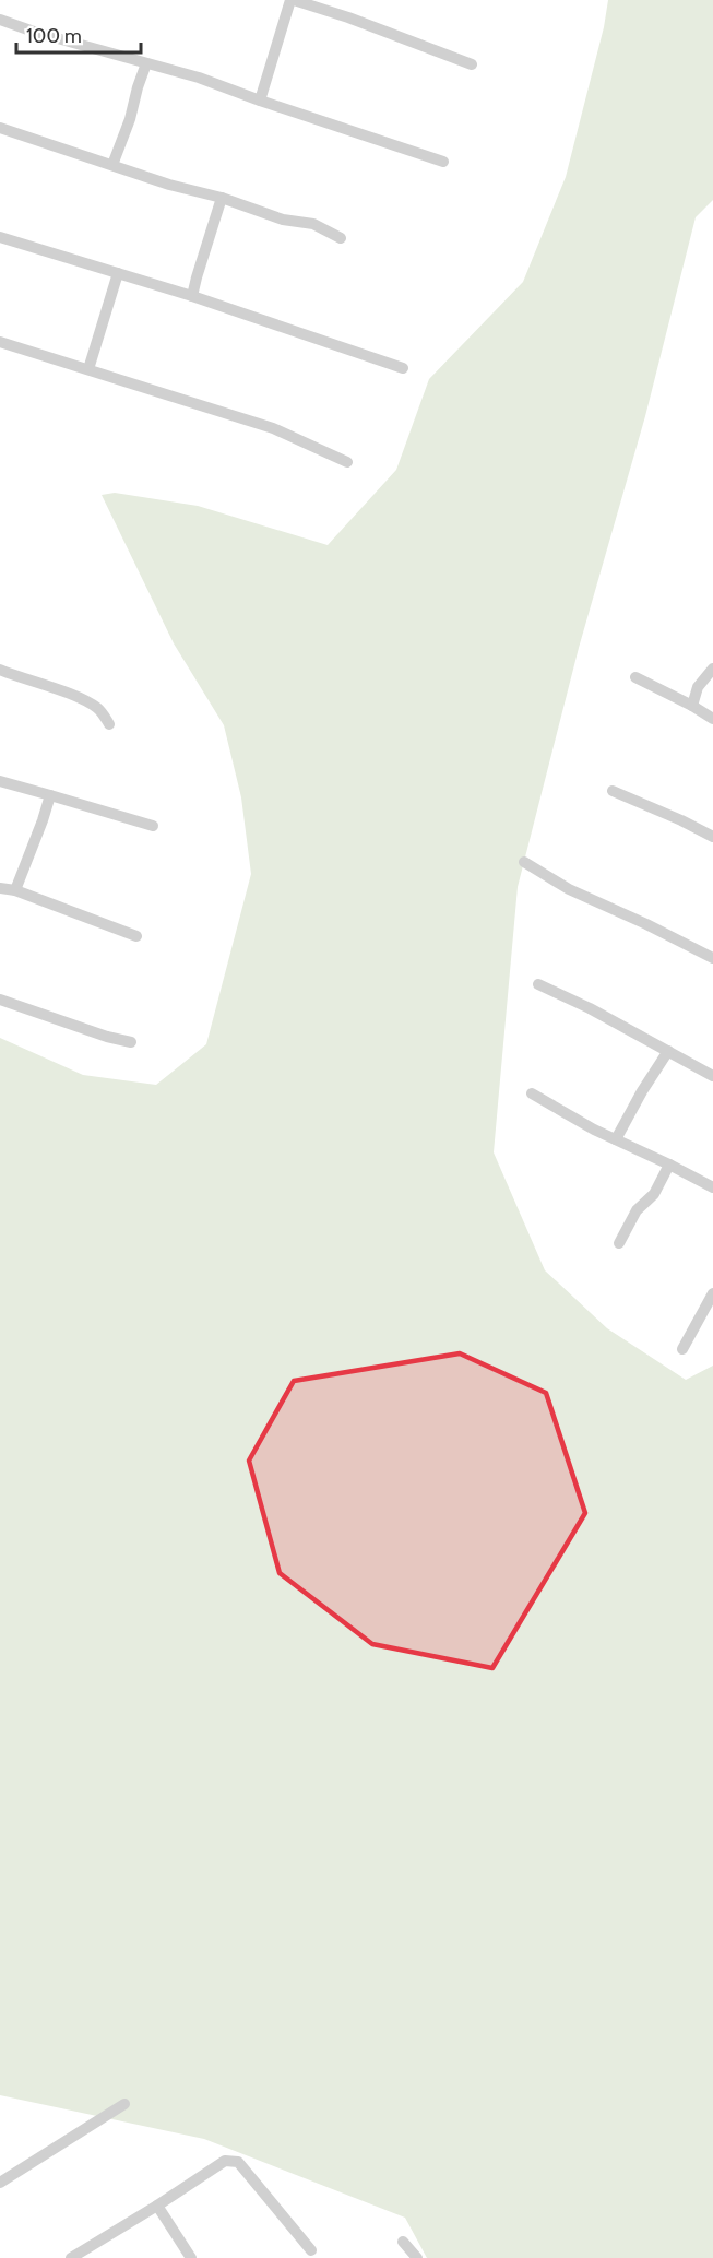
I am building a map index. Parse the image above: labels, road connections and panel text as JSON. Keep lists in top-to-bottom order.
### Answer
{
  "scale_bar": "100 m"
}
